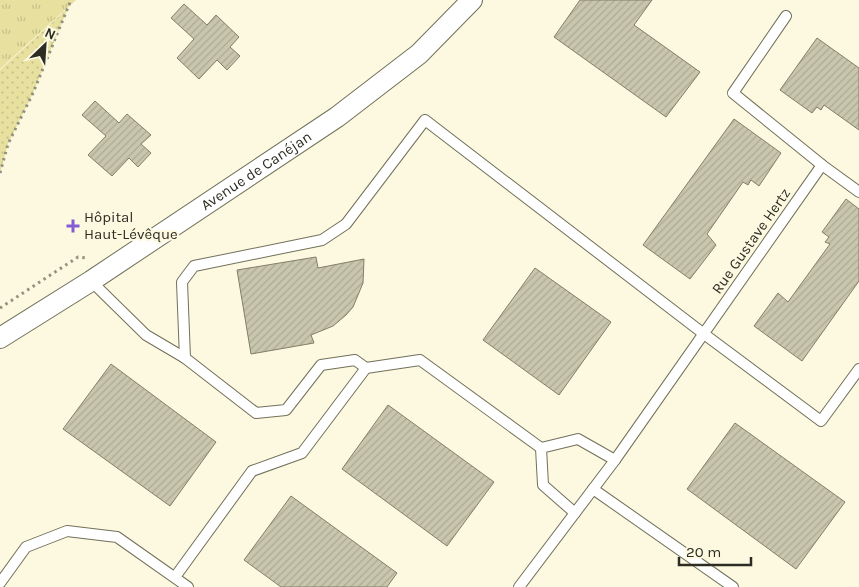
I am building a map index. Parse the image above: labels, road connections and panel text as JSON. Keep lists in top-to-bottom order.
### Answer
{
  "streets": {
    "street": ["Avenue de Canéjan"],
    "lane": ["Rue Gustave Hertz"]
  },
  "places": {
    "health": ["Hôpital Haut-Lévêque"]
  },
  "scale_bar": "20 m",
  "north": "top right"
}
